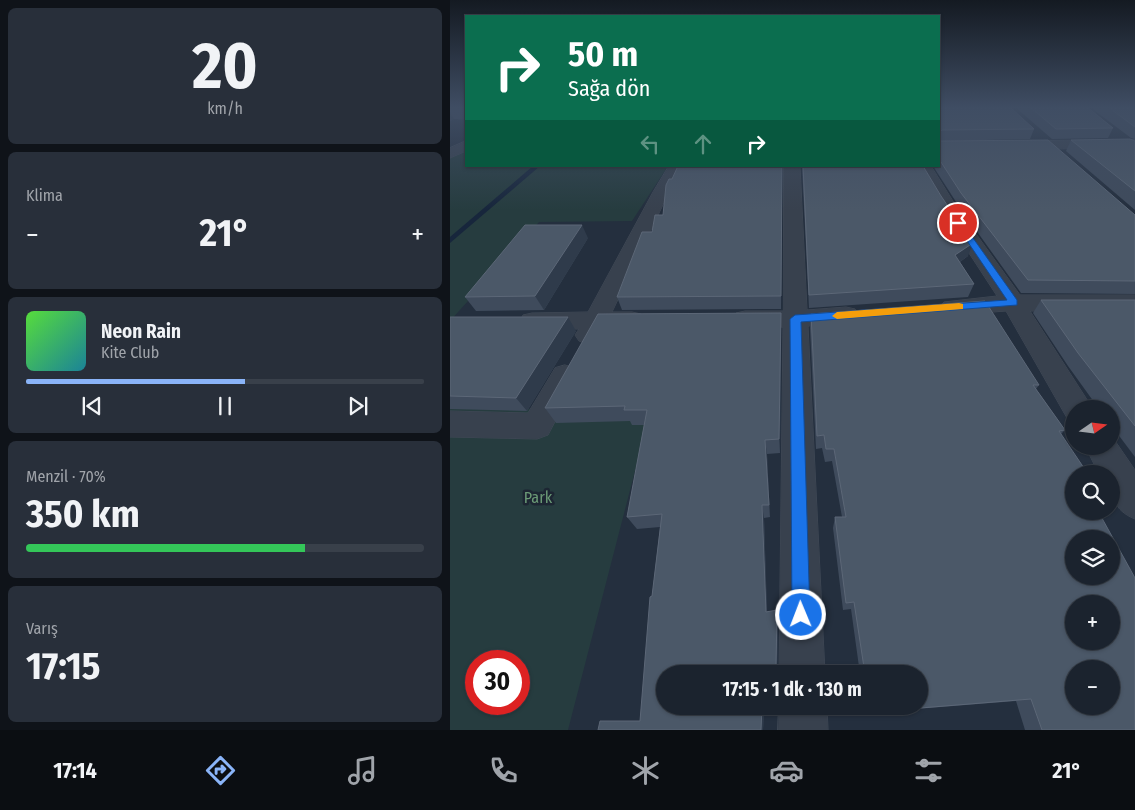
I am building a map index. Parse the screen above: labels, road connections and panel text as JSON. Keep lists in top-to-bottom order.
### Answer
{
  "parks": ["Park"],
  "north": "right",
  "page": {
    "tile": [
      ["20", "km/h"],
      "Klima",
      ["Menzil · 70%", "350 km"],
      ["Varış", "17:15"]
    ],
    "turn": ["50 m", "Sağa dön"],
    "heat": ["−", "21°", "+"],
    "song": ["Neon Rain", "Kite Club"],
    "map_buttons": ["+", "−"],
    "limit": "30",
    "trip": "17:15 · 1 dk · 130 m",
    "tabs": ["17:14", "21°"]
  }
}
